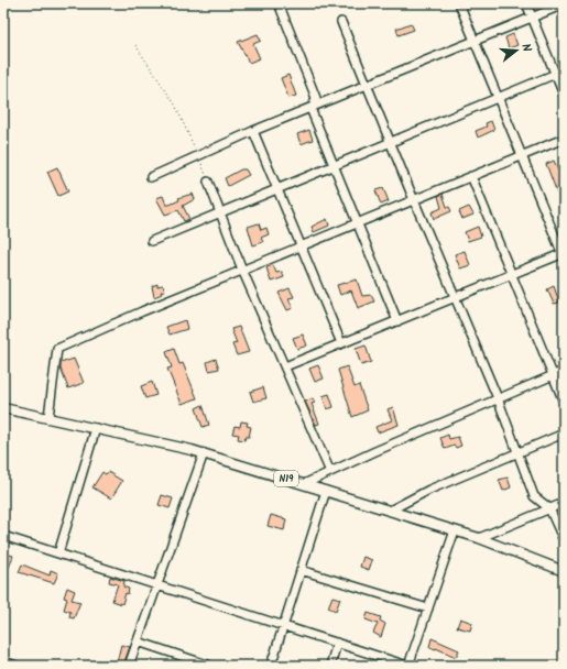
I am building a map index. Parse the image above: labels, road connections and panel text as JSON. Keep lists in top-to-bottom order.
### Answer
{
  "streets": {
    "main road": ["N19"]
  },
  "north": "right"
}
